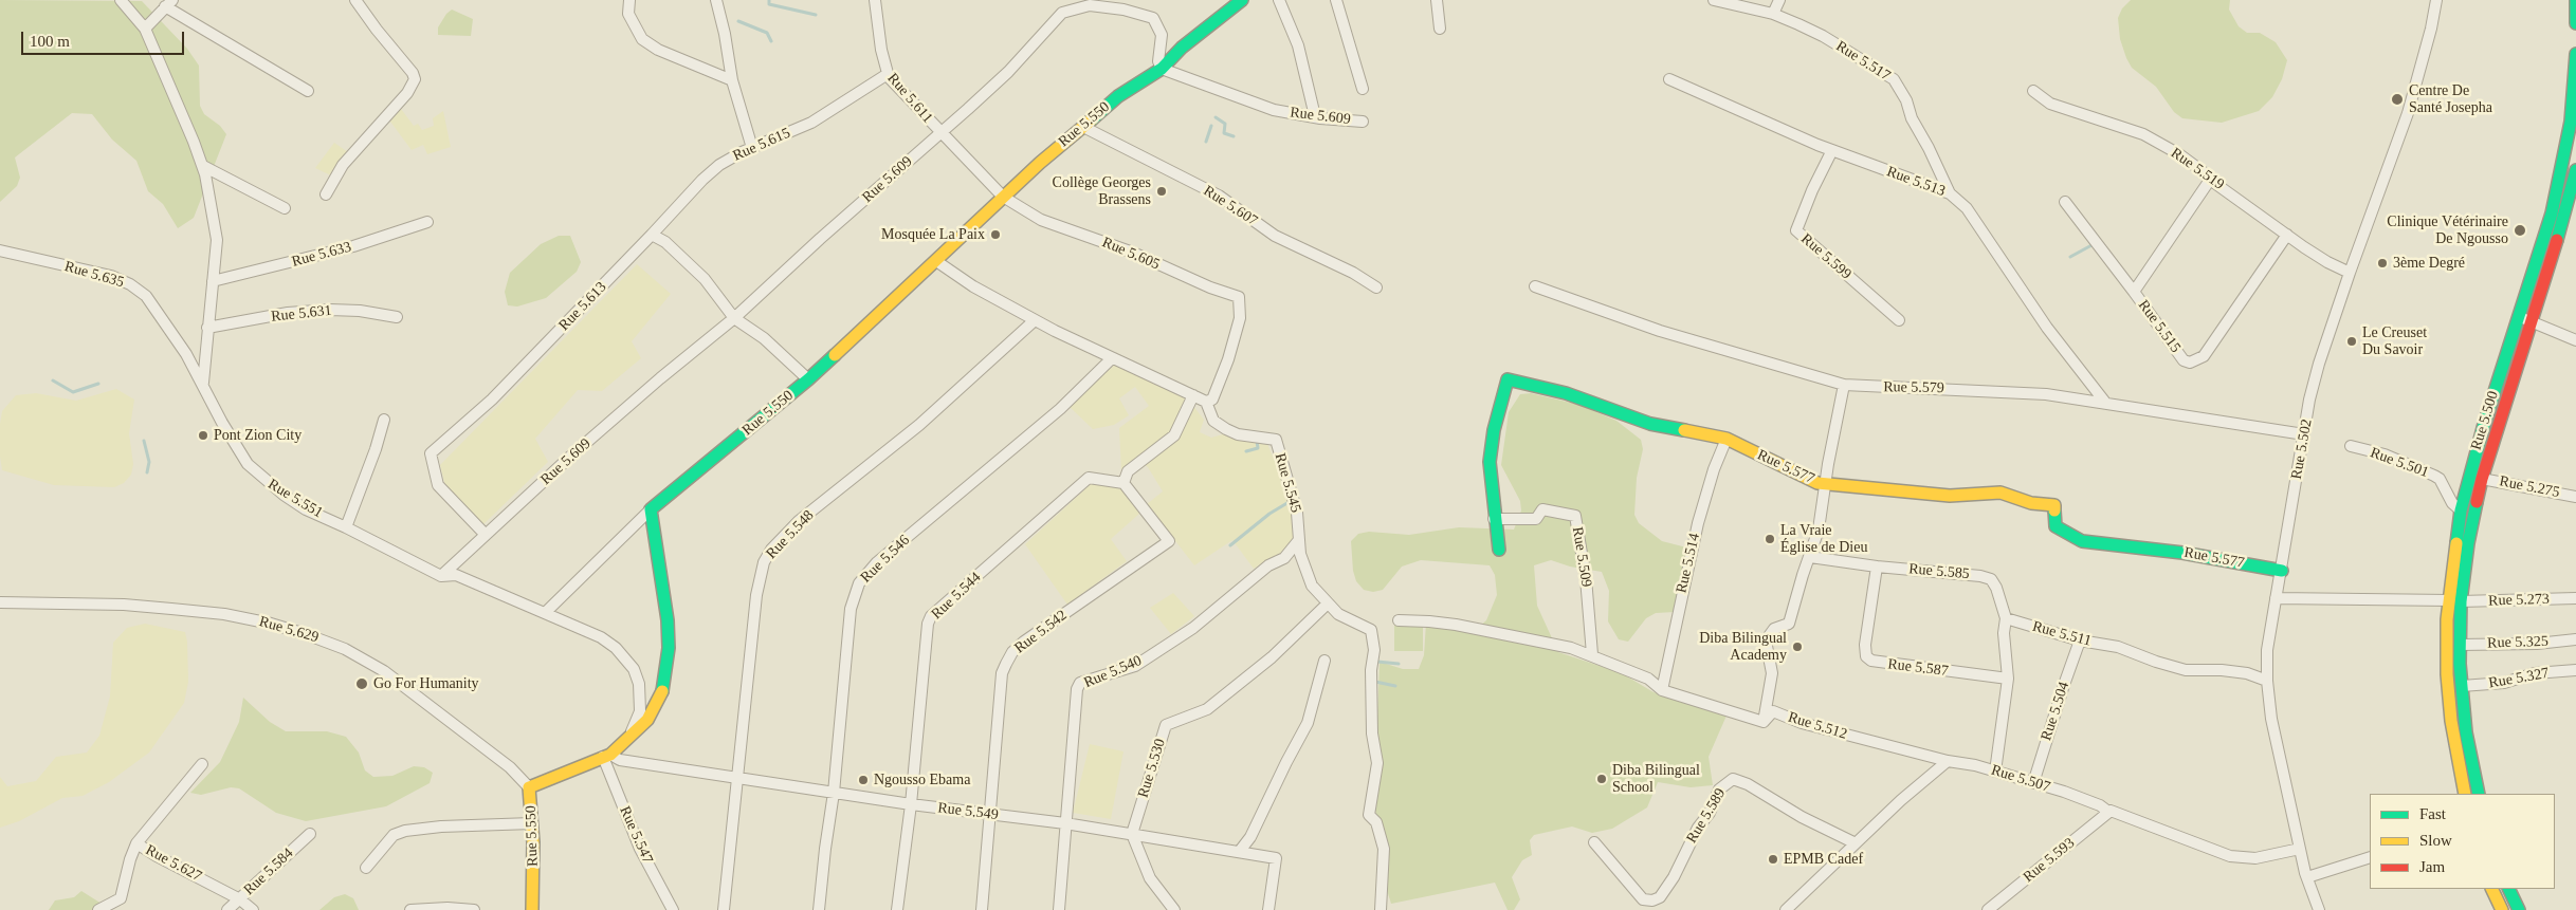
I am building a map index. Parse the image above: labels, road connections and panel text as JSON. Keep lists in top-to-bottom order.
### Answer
{
  "streets": {
    "street": [
      "Rue 5.517",
      "Rue 5.611",
      "Rue 5.609",
      "Rue 5.550",
      "Rue 5.615",
      "Rue 5.519",
      "Rue 5.513",
      "Rue 5.607",
      "Rue 5.605",
      "Rue 5.633",
      "Rue 5.599",
      "Rue 5.635",
      "Rue 5.613",
      "Rue 5.631",
      "Rue 5.515",
      "Rue 5.579",
      "Rue 5.500",
      "Rue 5.502",
      "Rue 5.501",
      "Rue 5.577",
      "Rue 5.545",
      "Rue 5.275",
      "Rue 5.551",
      "Rue 5.548",
      "Rue 5.509",
      "Rue 5.546",
      "Rue 5.514",
      "Rue 5.585",
      "Rue 5.544",
      "Rue 5.273",
      "Rue 5.629",
      "Rue 5.542",
      "Rue 5.511",
      "Rue 5.325",
      "Rue 5.587",
      "Rue 5.540",
      "Rue 5.327",
      "Rue 5.504",
      "Rue 5.512",
      "Rue 5.530",
      "Rue 5.507",
      "Rue 5.549",
      "Rue 5.589",
      "Rue 5.547",
      "Rue 5.593",
      "Rue 5.627",
      "Rue 5.584"
    ]
  },
  "crossings": [
    ["Rue 5.517", "Rue 5.513"],
    ["Rue 5.611", "Rue 5.609"],
    ["Rue 5.611", "Rue 5.615"],
    ["Rue 5.611", "Rue 5.605"],
    ["Rue 5.609", "Rue 5.550"],
    ["Rue 5.609", "Rue 5.605"],
    ["Rue 5.609", "Rue 5.613"],
    ["Rue 5.609", "Rue 5.551"],
    ["Rue 5.550", "Rue 5.607"],
    ["Rue 5.550", "Rue 5.605"],
    ["Rue 5.550", "Rue 5.551"],
    ["Rue 5.550", "Rue 5.629"],
    ["Rue 5.550", "Rue 5.549"],
    ["Rue 5.550", "Rue 5.547"],
    ["Rue 5.615", "Rue 5.613"],
    ["Rue 5.519", "Rue 5.515"],
    ["Rue 5.519", "Rue 5.502"],
    ["Rue 5.513", "Rue 5.599"],
    ["Rue 5.513", "Rue 5.579"],
    ["Rue 5.605", "Rue 5.545"],
    ["Rue 5.635", "Rue 5.551"],
    ["Rue 5.579", "Rue 5.502"],
    ["Rue 5.500", "Rue 5.501"],
    ["Rue 5.500", "Rue 5.275"],
    ["Rue 5.500", "Rue 5.273"],
    ["Rue 5.500", "Rue 5.325"],
    ["Rue 5.500", "Rue 5.327"],
    ["Rue 5.502", "Rue 5.577"],
    ["Rue 5.502", "Rue 5.273"],
    ["Rue 5.502", "Rue 5.511"],
    ["Rue 5.502", "Rue 5.507"],
    ["Rue 5.577", "Rue 5.509"],
    ["Rue 5.577", "Rue 5.514"],
    ["Rue 5.545", "Rue 5.540"],
    ["Rue 5.545", "Rue 5.530"],
    ["Rue 5.548", "Rue 5.549"],
    ["Rue 5.546", "Rue 5.549"],
    ["Rue 5.585", "Rue 5.511"],
    ["Rue 5.585", "Rue 5.587"],
    ["Rue 5.544", "Rue 5.542"],
    ["Rue 5.544", "Rue 5.549"],
    ["Rue 5.542", "Rue 5.549"],
    ["Rue 5.511", "Rue 5.504"],
    ["Rue 5.540", "Rue 5.549"],
    ["Rue 5.504", "Rue 5.507"],
    ["Rue 5.512", "Rue 5.507"],
    ["Rue 5.530", "Rue 5.549"],
    ["Rue 5.507", "Rue 5.593"],
    ["Rue 5.549", "Rue 5.547"],
    ["Rue 5.627", "Rue 5.584"]
  ],
  "places": [
    "Centre De Santé Josepha",
    "Collège Georges Brassens",
    "Clinique Vétérinaire De Ngousso",
    "Mosquée La Paix",
    "3ème Degré",
    "Le Creuset Du Savoir",
    "Pont Zion City",
    "La Vraie Église de Dieu",
    "Diba Bilingual Academy",
    "Go For Humanity",
    "Diba Bilingual School",
    "Ngousso Ebama",
    "EPMB Cadef"
  ],
  "legend": ["Fast", "Slow", "Jam"],
  "scale_bar": "100 m"
}
